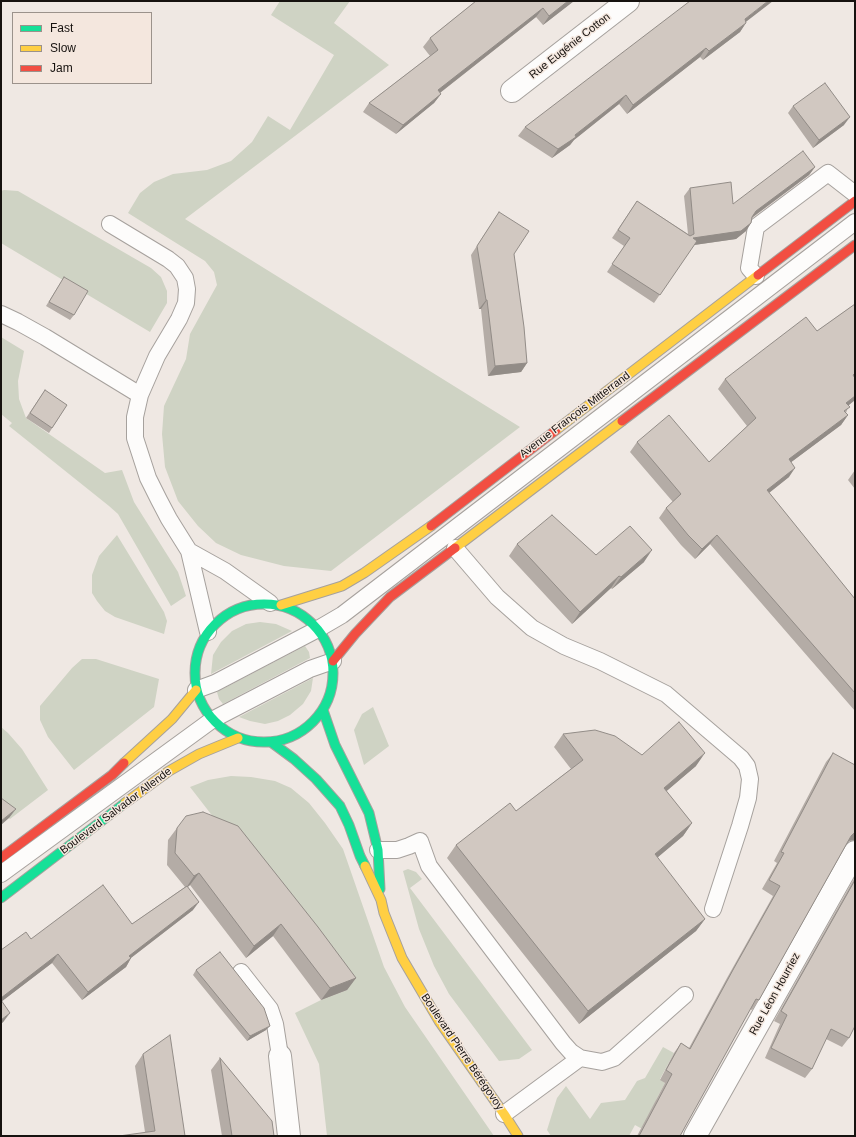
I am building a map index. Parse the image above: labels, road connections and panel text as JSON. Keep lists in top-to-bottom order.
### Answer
{
  "streets": {
    "main road": ["Avenue François Mitterrand", "Boulevard Salvador Allende", "Boulevard Pierre Bérégovoy"],
    "street": ["Rue Eugénie Cotton", "Rue Léon Hourriez"]
  },
  "crossings": [
    ["Avenue François Mitterrand", "Boulevard Salvador Allende"]
  ],
  "legend": ["Fast", "Slow", "Jam"]
}
